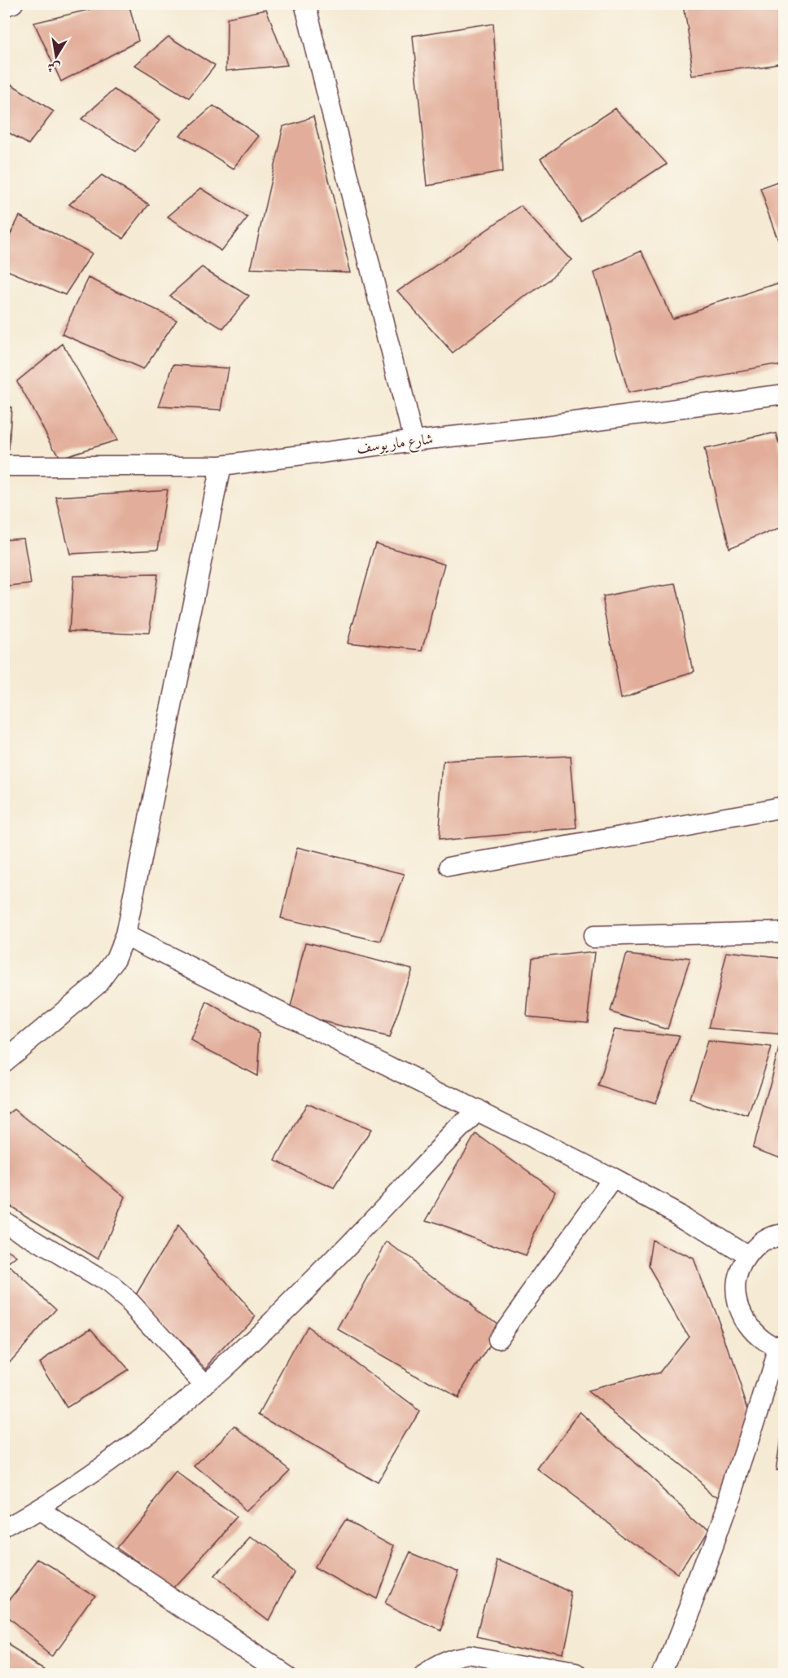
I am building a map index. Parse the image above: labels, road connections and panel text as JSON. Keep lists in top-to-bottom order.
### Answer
{
  "streets": {
    "street": ["شارع مار يوسف"]
  },
  "north": "bottom"
}
